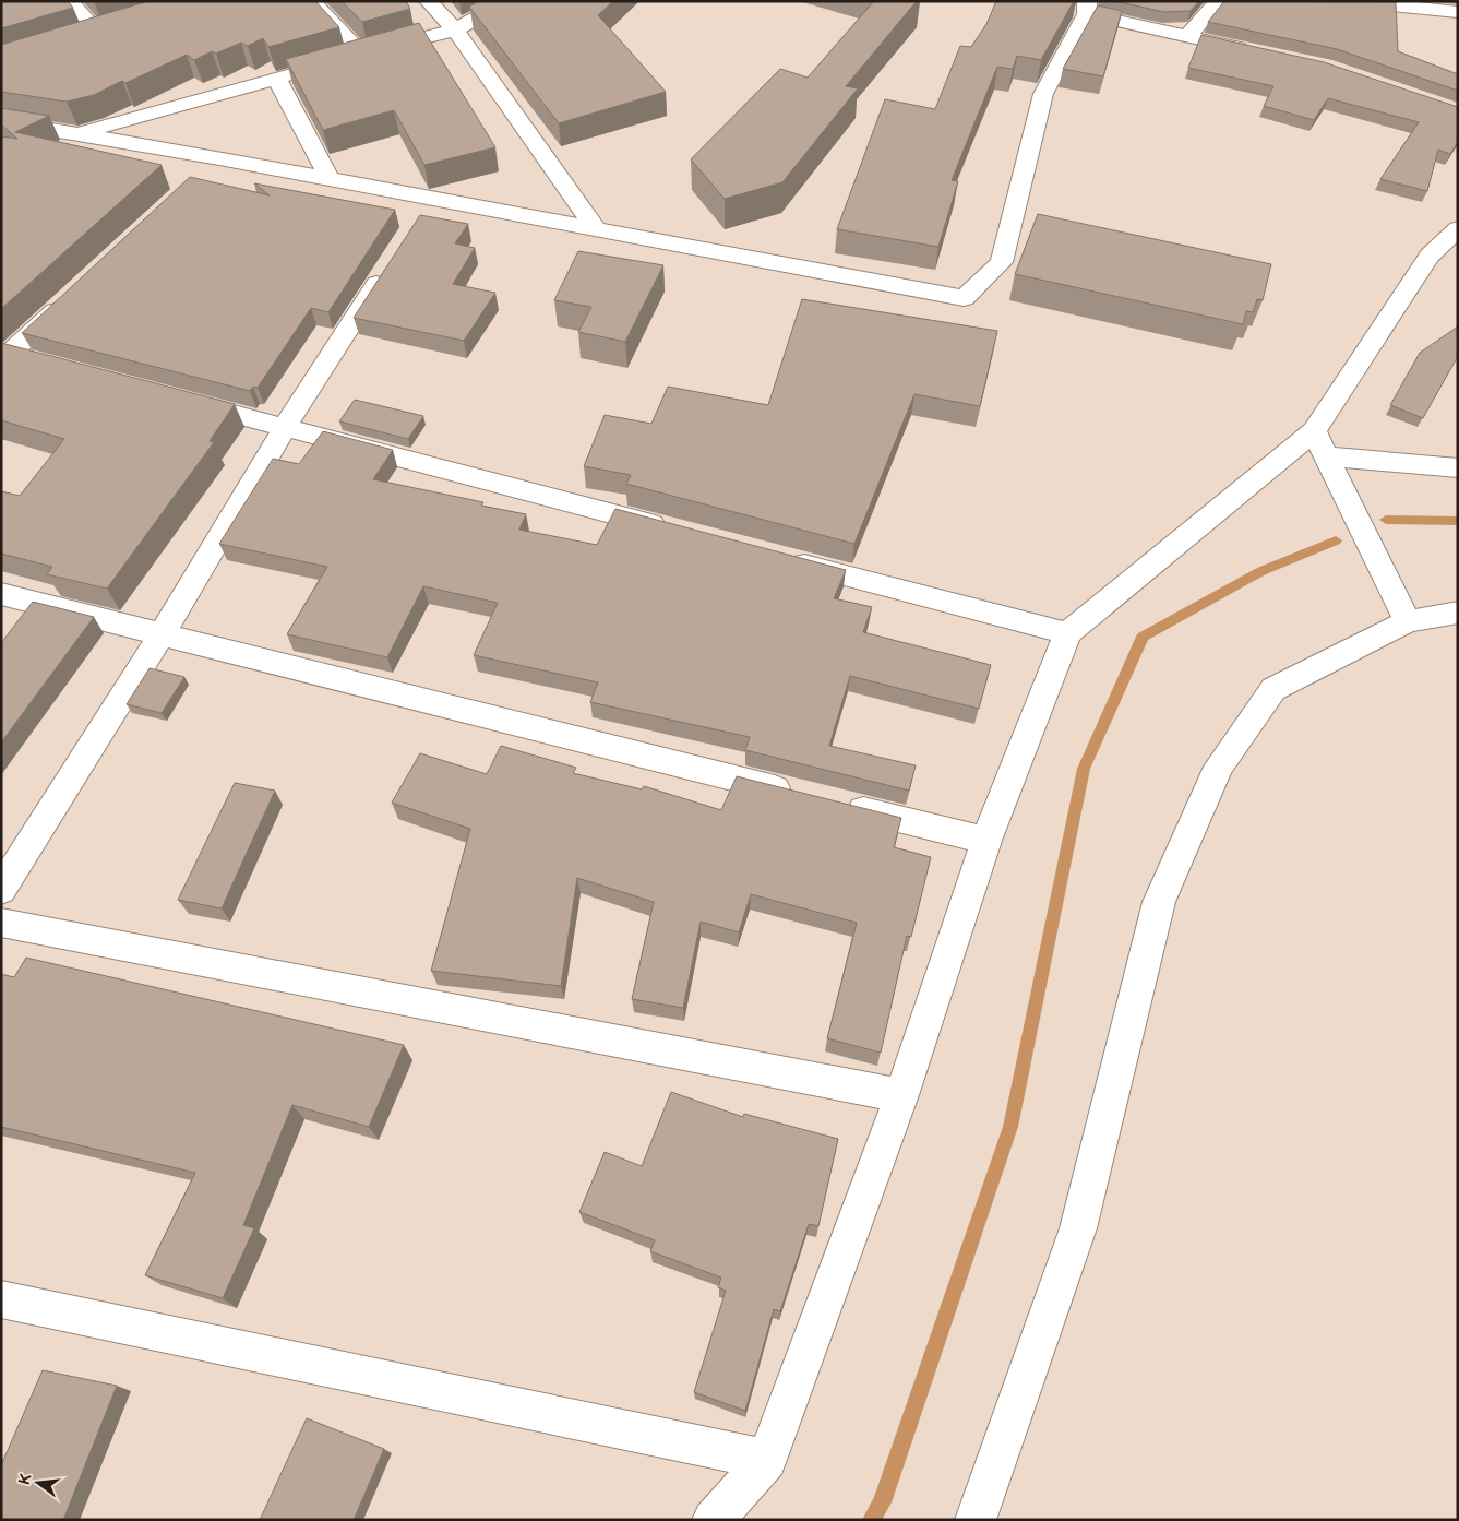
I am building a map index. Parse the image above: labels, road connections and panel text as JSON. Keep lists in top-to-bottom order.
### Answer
{
  "north": "left"
}
